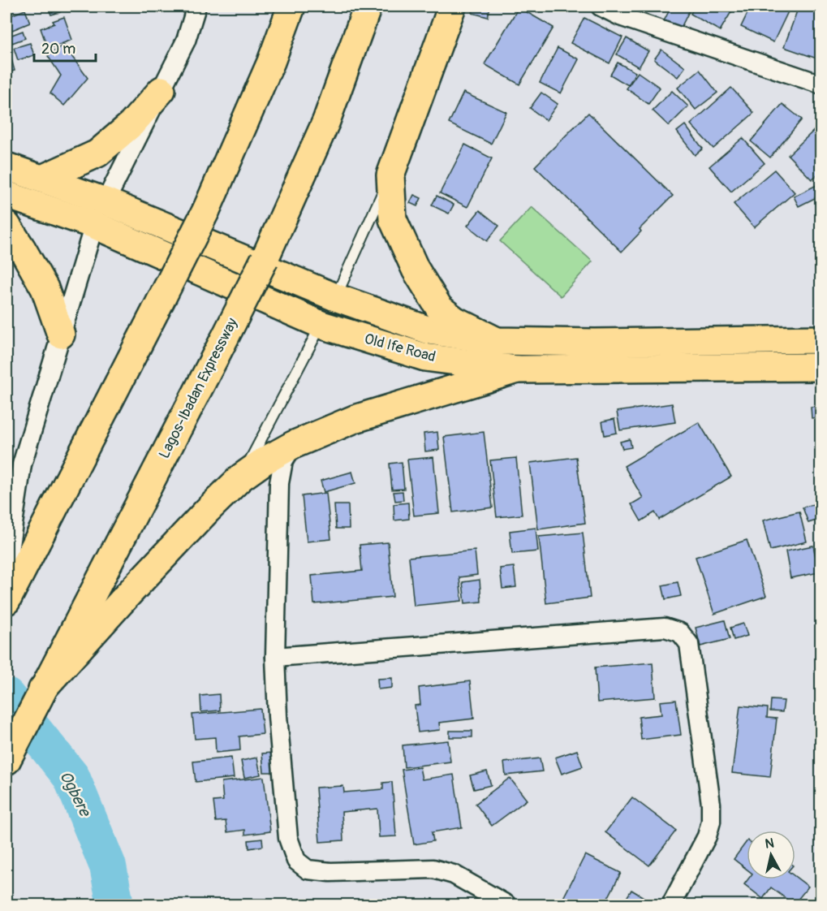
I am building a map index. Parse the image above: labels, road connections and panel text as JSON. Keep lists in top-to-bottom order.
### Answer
{
  "streets": {
    "main road": ["Old Ife Road", "Lagos-Ibadan Expressway"]
  },
  "water": ["Ogbere"],
  "scale_bar": "20 m",
  "north": "top"
}
